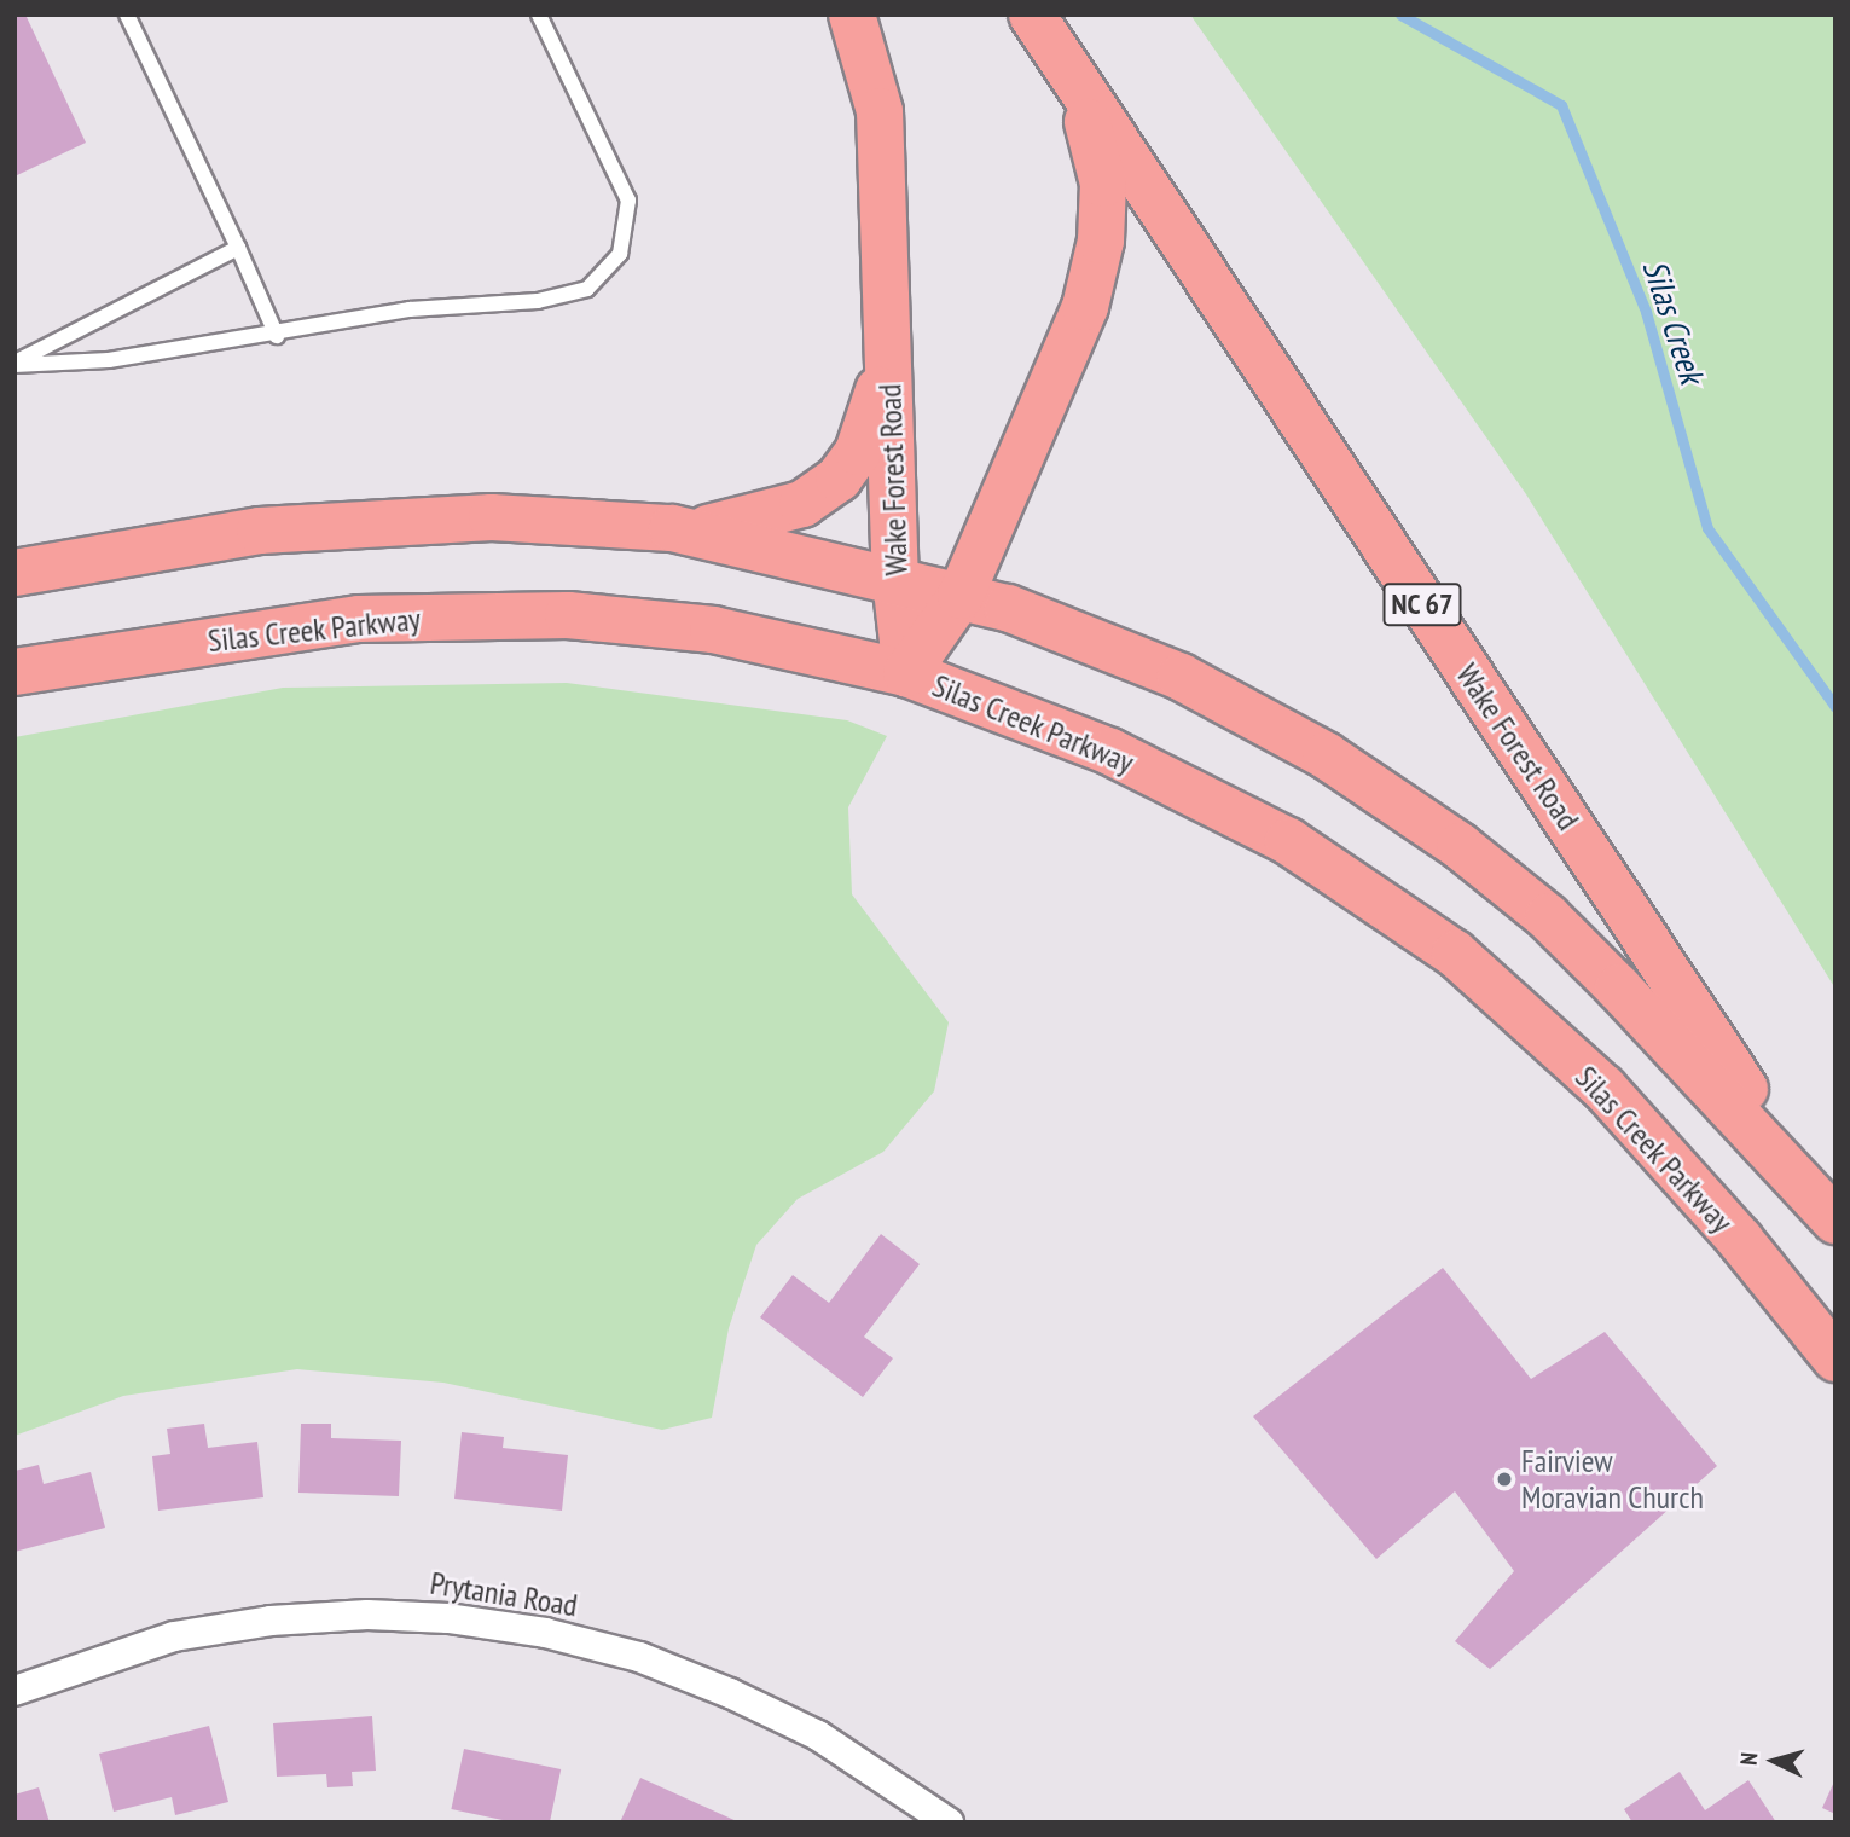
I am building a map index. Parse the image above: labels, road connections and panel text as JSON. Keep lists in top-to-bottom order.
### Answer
{
  "streets": {
    "main road": ["Wake Forest Road", "NC 67", "Silas Creek Parkway"],
    "street": ["Prytania Road"]
  },
  "crossings": [
    ["Wake Forest Road", "Silas Creek Parkway"]
  ],
  "water": ["Silas Creek"],
  "places": ["Fairview Moravian Church"],
  "north": "left"
}
